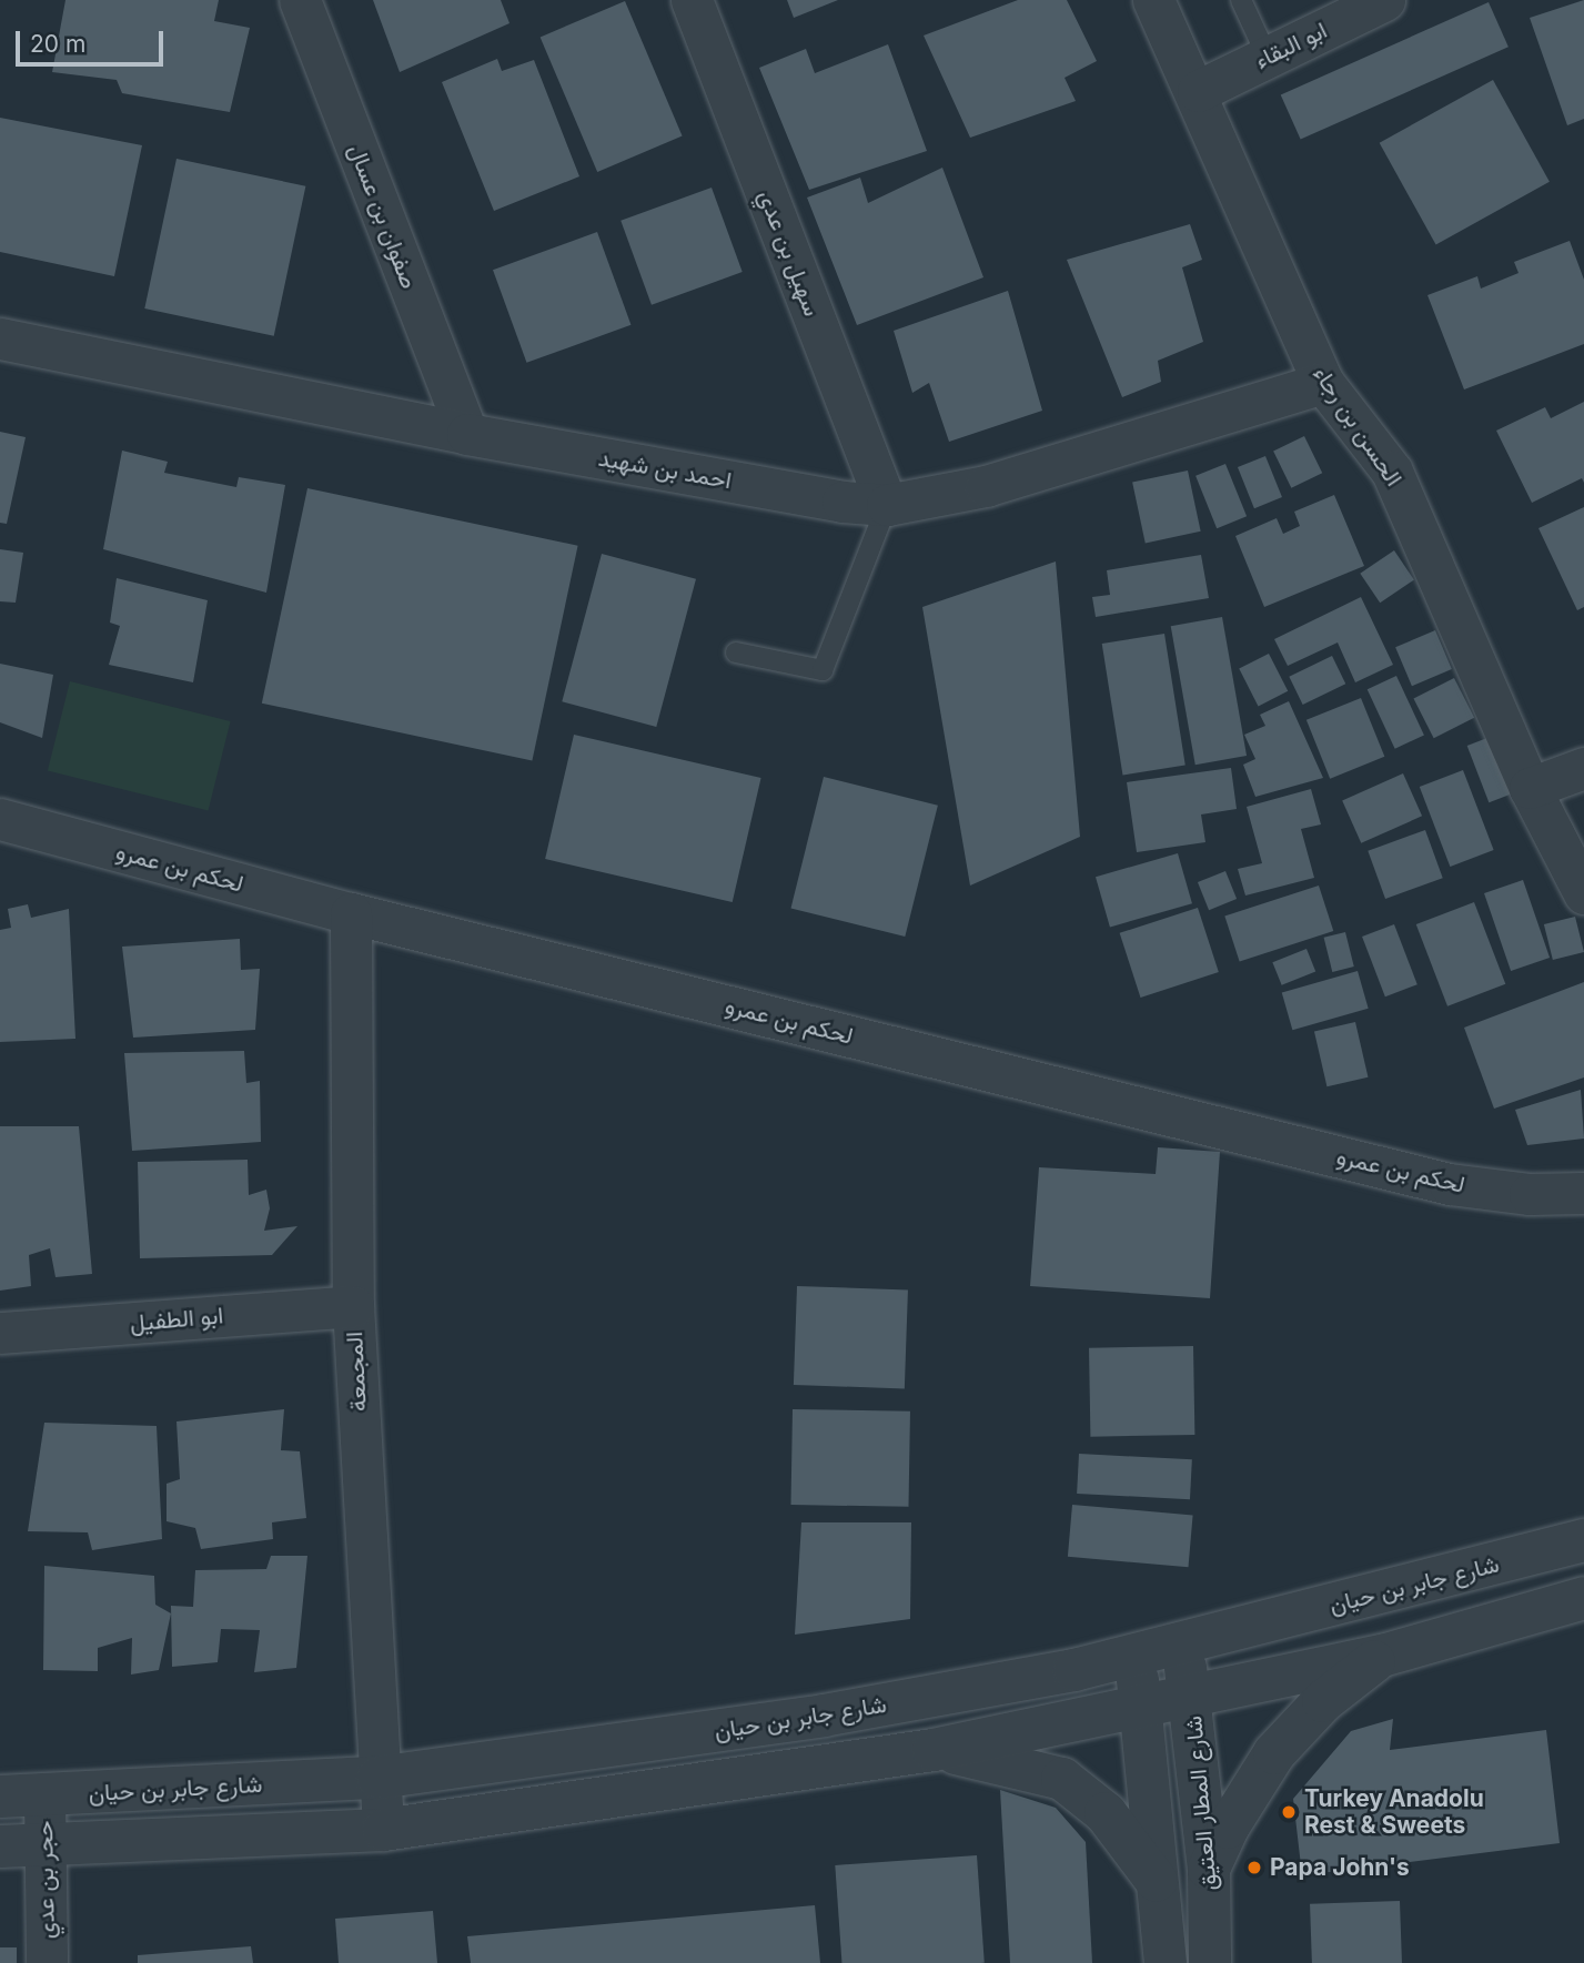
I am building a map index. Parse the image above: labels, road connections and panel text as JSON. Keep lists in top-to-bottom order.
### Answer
{
  "streets": {
    "street": [
      "ابو البقاء",
      "صفوان بن عسال",
      "سهيل بن عدي",
      "الحسن بن رجاء",
      "احمد بن شهيد",
      "لحكم بن عمرو",
      "ابو الطفيل",
      "المجمعة",
      "شارع جابر بن حيان",
      "شارع المطار العتيق",
      "حجر بن عدي"
    ]
  },
  "crossings": [
    ["ابو البقاء", "الحسن بن رجاء"],
    ["صفوان بن عسال", "احمد بن شهيد"],
    ["سهيل بن عدي", "احمد بن شهيد"],
    ["الحسن بن رجاء", "احمد بن شهيد"],
    ["لحكم بن عمرو", "المجمعة"],
    ["ابو الطفيل", "المجمعة"],
    ["المجمعة", "شارع جابر بن حيان"],
    ["شارع جابر بن حيان", "شارع المطار العتيق"],
    ["شارع جابر بن حيان", "حجر بن عدي"]
  ],
  "places": ["Turkey Anadolu Rest & Sweets", "Papa John's"],
  "scale_bar": "20 m"
}
